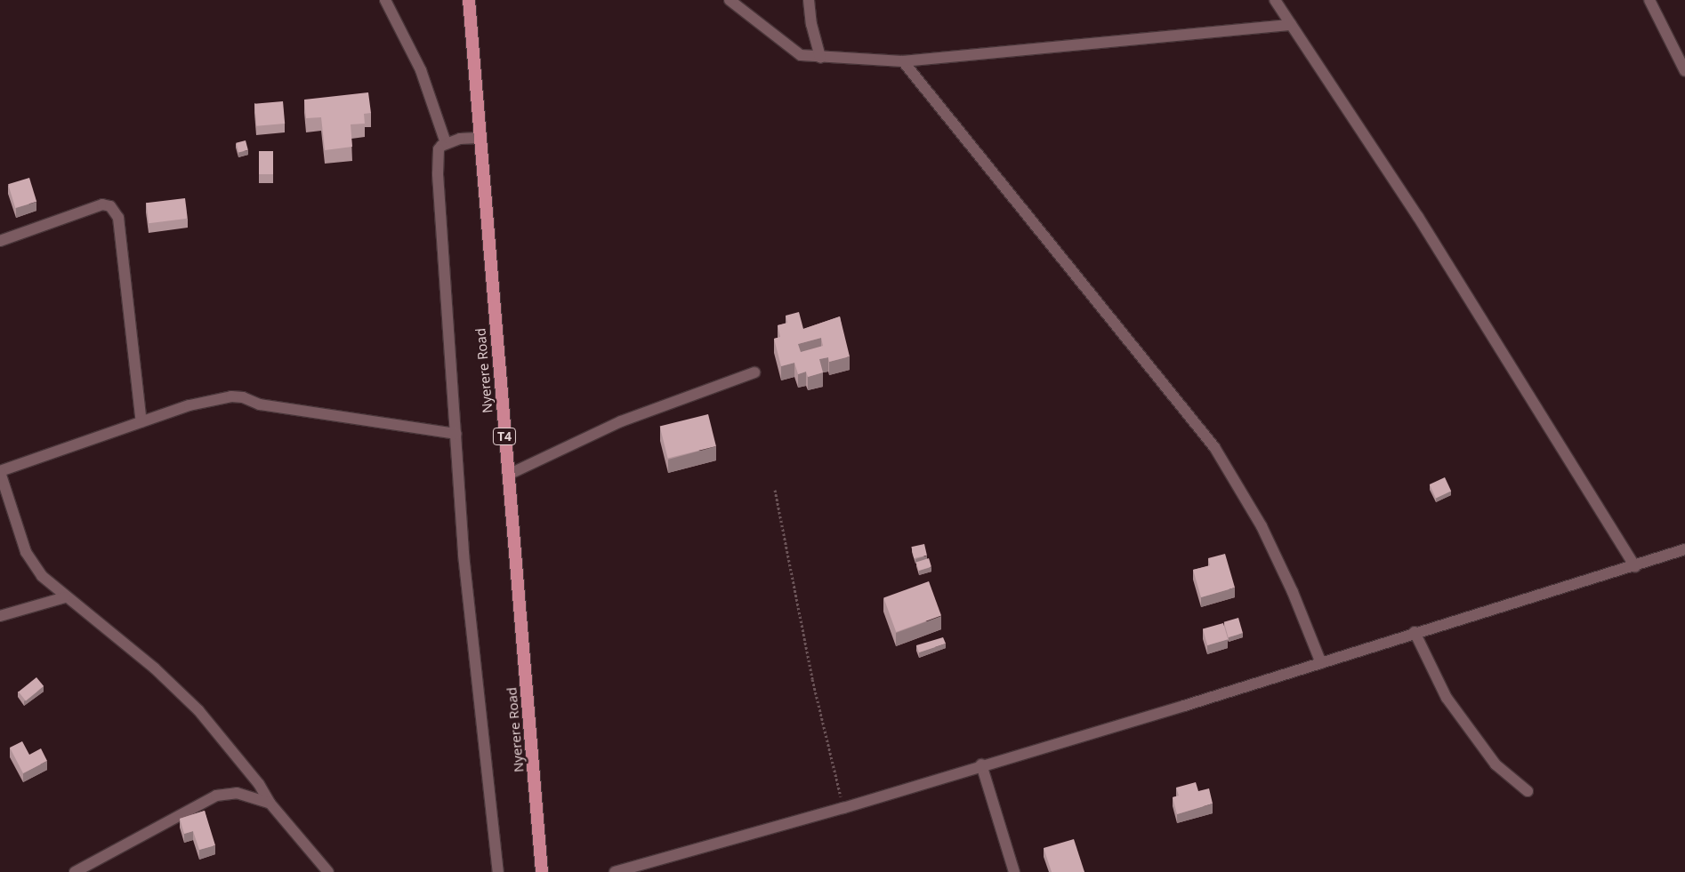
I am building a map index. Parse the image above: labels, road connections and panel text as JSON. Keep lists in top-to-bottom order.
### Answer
{
  "streets": {
    "highway": ["Nyerere Road", "T4"]
  }
}
